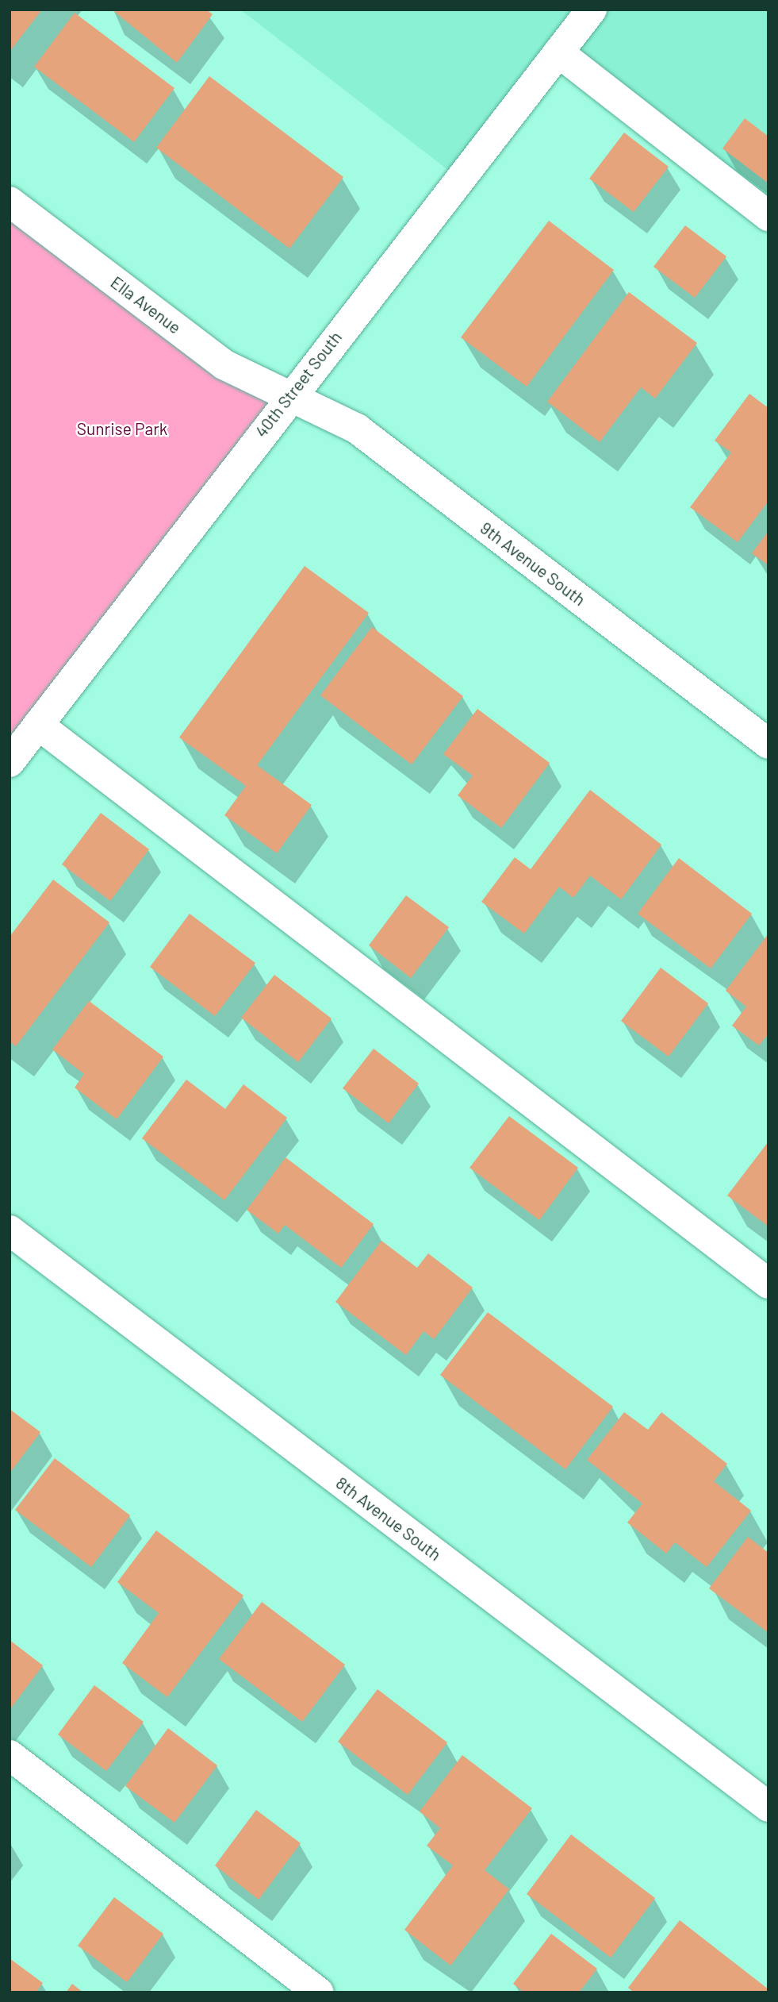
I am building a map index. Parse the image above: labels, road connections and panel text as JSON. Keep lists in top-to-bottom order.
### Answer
{
  "streets": {
    "street": [
      "Ella Avenue",
      "40th Street South",
      "9th Avenue South",
      "8th Avenue South"
    ]
  },
  "crossings": [
    ["Ella Avenue", "40th Street South"],
    ["Ella Avenue", "9th Avenue South"],
    ["40th Street South", "9th Avenue South"]
  ],
  "parks": ["Sunrise Park"]
}
